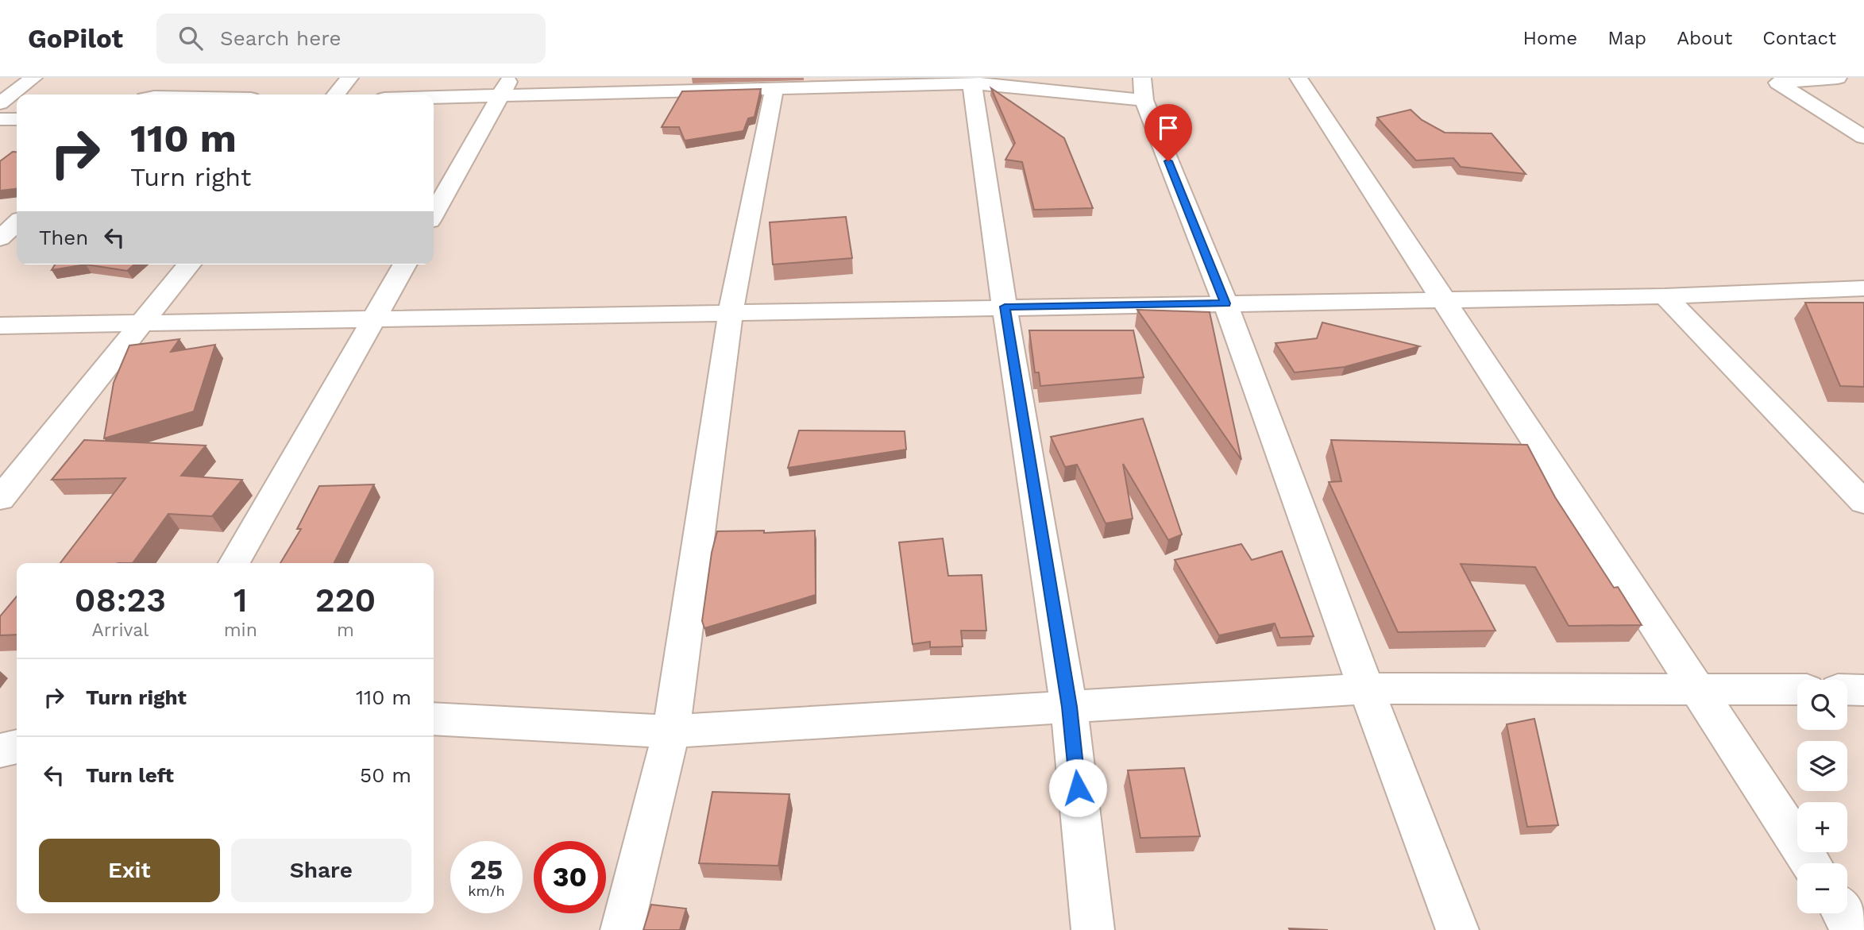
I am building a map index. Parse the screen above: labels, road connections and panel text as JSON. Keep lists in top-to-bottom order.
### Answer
{
  "page": {
    "header": "GoPilot",
    "search": "Search here",
    "nav": [
      "Home",
      "Map",
      "About",
      "Contact"
    ],
    "turn": ["110 m", "Turn right"],
    "then": "Then",
    "eta": [
      "08:23",
      "Arrival",
      "1",
      "min",
      "220",
      "m"
    ],
    "list": [
      {
        "name": "Turn right",
        "value": "110 m"
      },
      {
        "name": "Turn left",
        "value": "50 m"
      }
    ],
    "map_buttons": ["+", "−"],
    "buttons": ["Exit", "Share"],
    "speed": "25 km/h",
    "limit": "30"
  }
}
